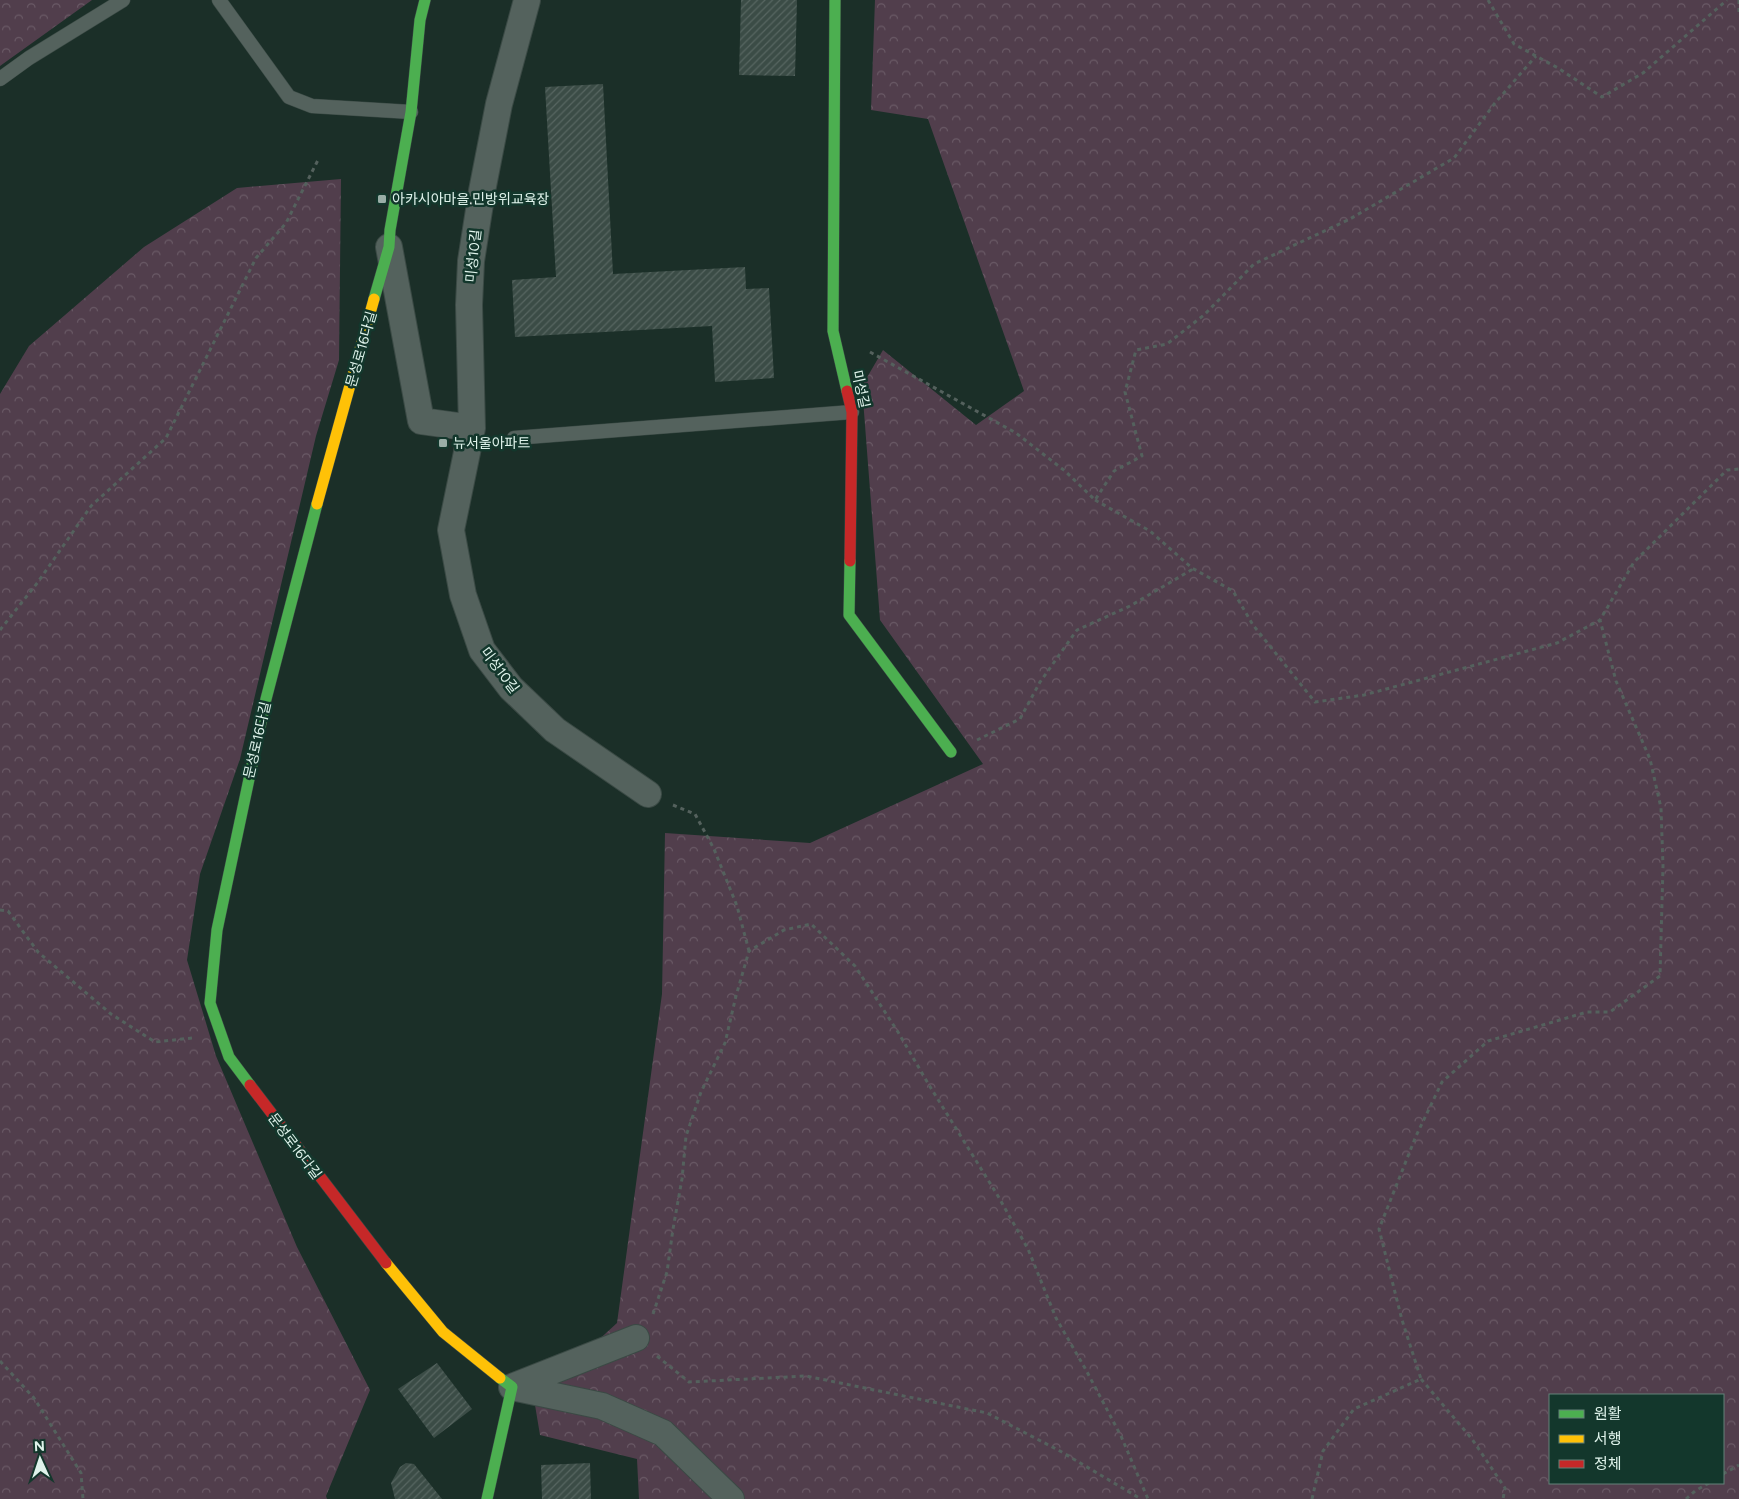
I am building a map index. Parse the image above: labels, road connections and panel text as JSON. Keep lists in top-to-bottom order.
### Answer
{
  "streets": {
    "street": ["미성10길", "문성로16다길", "미성길"]
  },
  "places": {
    "transit": ["아카시아마을.민방위교육장", "뉴서울아파트"]
  },
  "legend": ["원활", "서행", "정체"],
  "north": "top"
}
